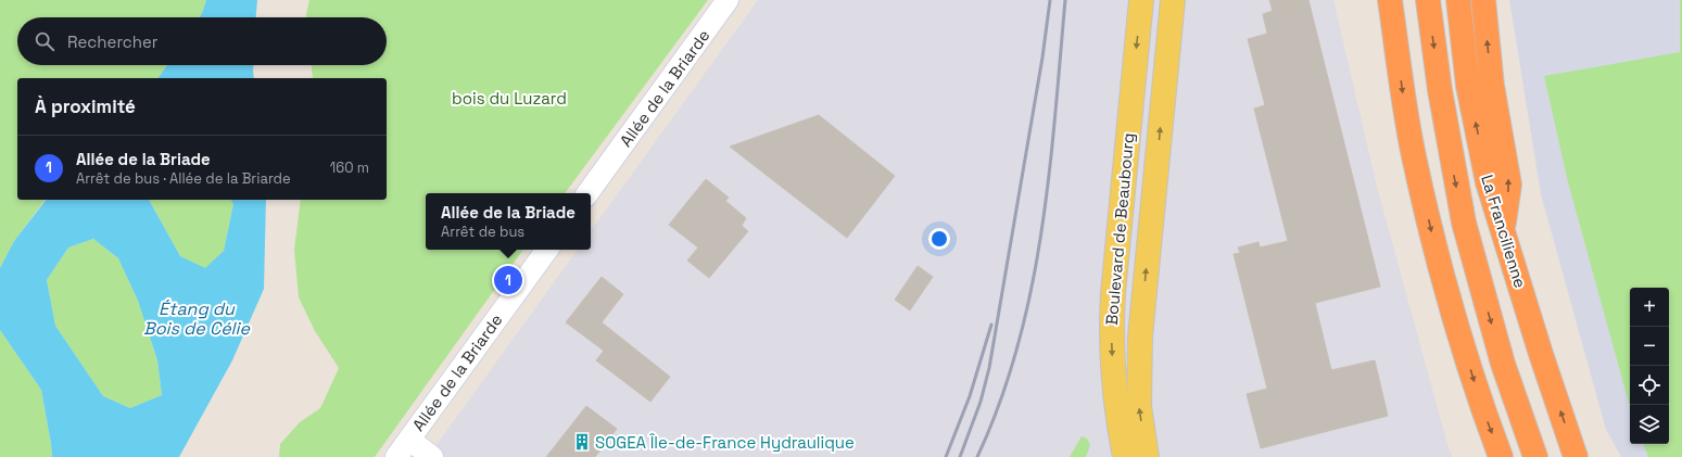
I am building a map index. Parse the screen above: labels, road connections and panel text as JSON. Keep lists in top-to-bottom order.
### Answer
{
  "streets": {
    "highway": ["La Francilienne"],
    "main road": ["Boulevard de Beaubourg"],
    "street": ["Allée de la Briarde"]
  },
  "water": ["Étang du Bois de Célie"],
  "parks": ["bois du Luzard"],
  "places": {
    "building": ["SOGEA Île-de-France Hydraulique"]
  },
  "page": {
    "search": "Rechercher",
    "heading": "À proximité",
    "list": [
      {
        "mark": "1",
        "name": "Allée de la Briade",
        "note": "Arrêt de bus · Allée de la Briarde",
        "value": "160 m"
      }
    ],
    "popup": ["Allée de la Briade", "Arrêt de bus"],
    "pins": "1",
    "map_buttons": ["+", "−"]
  }
}
